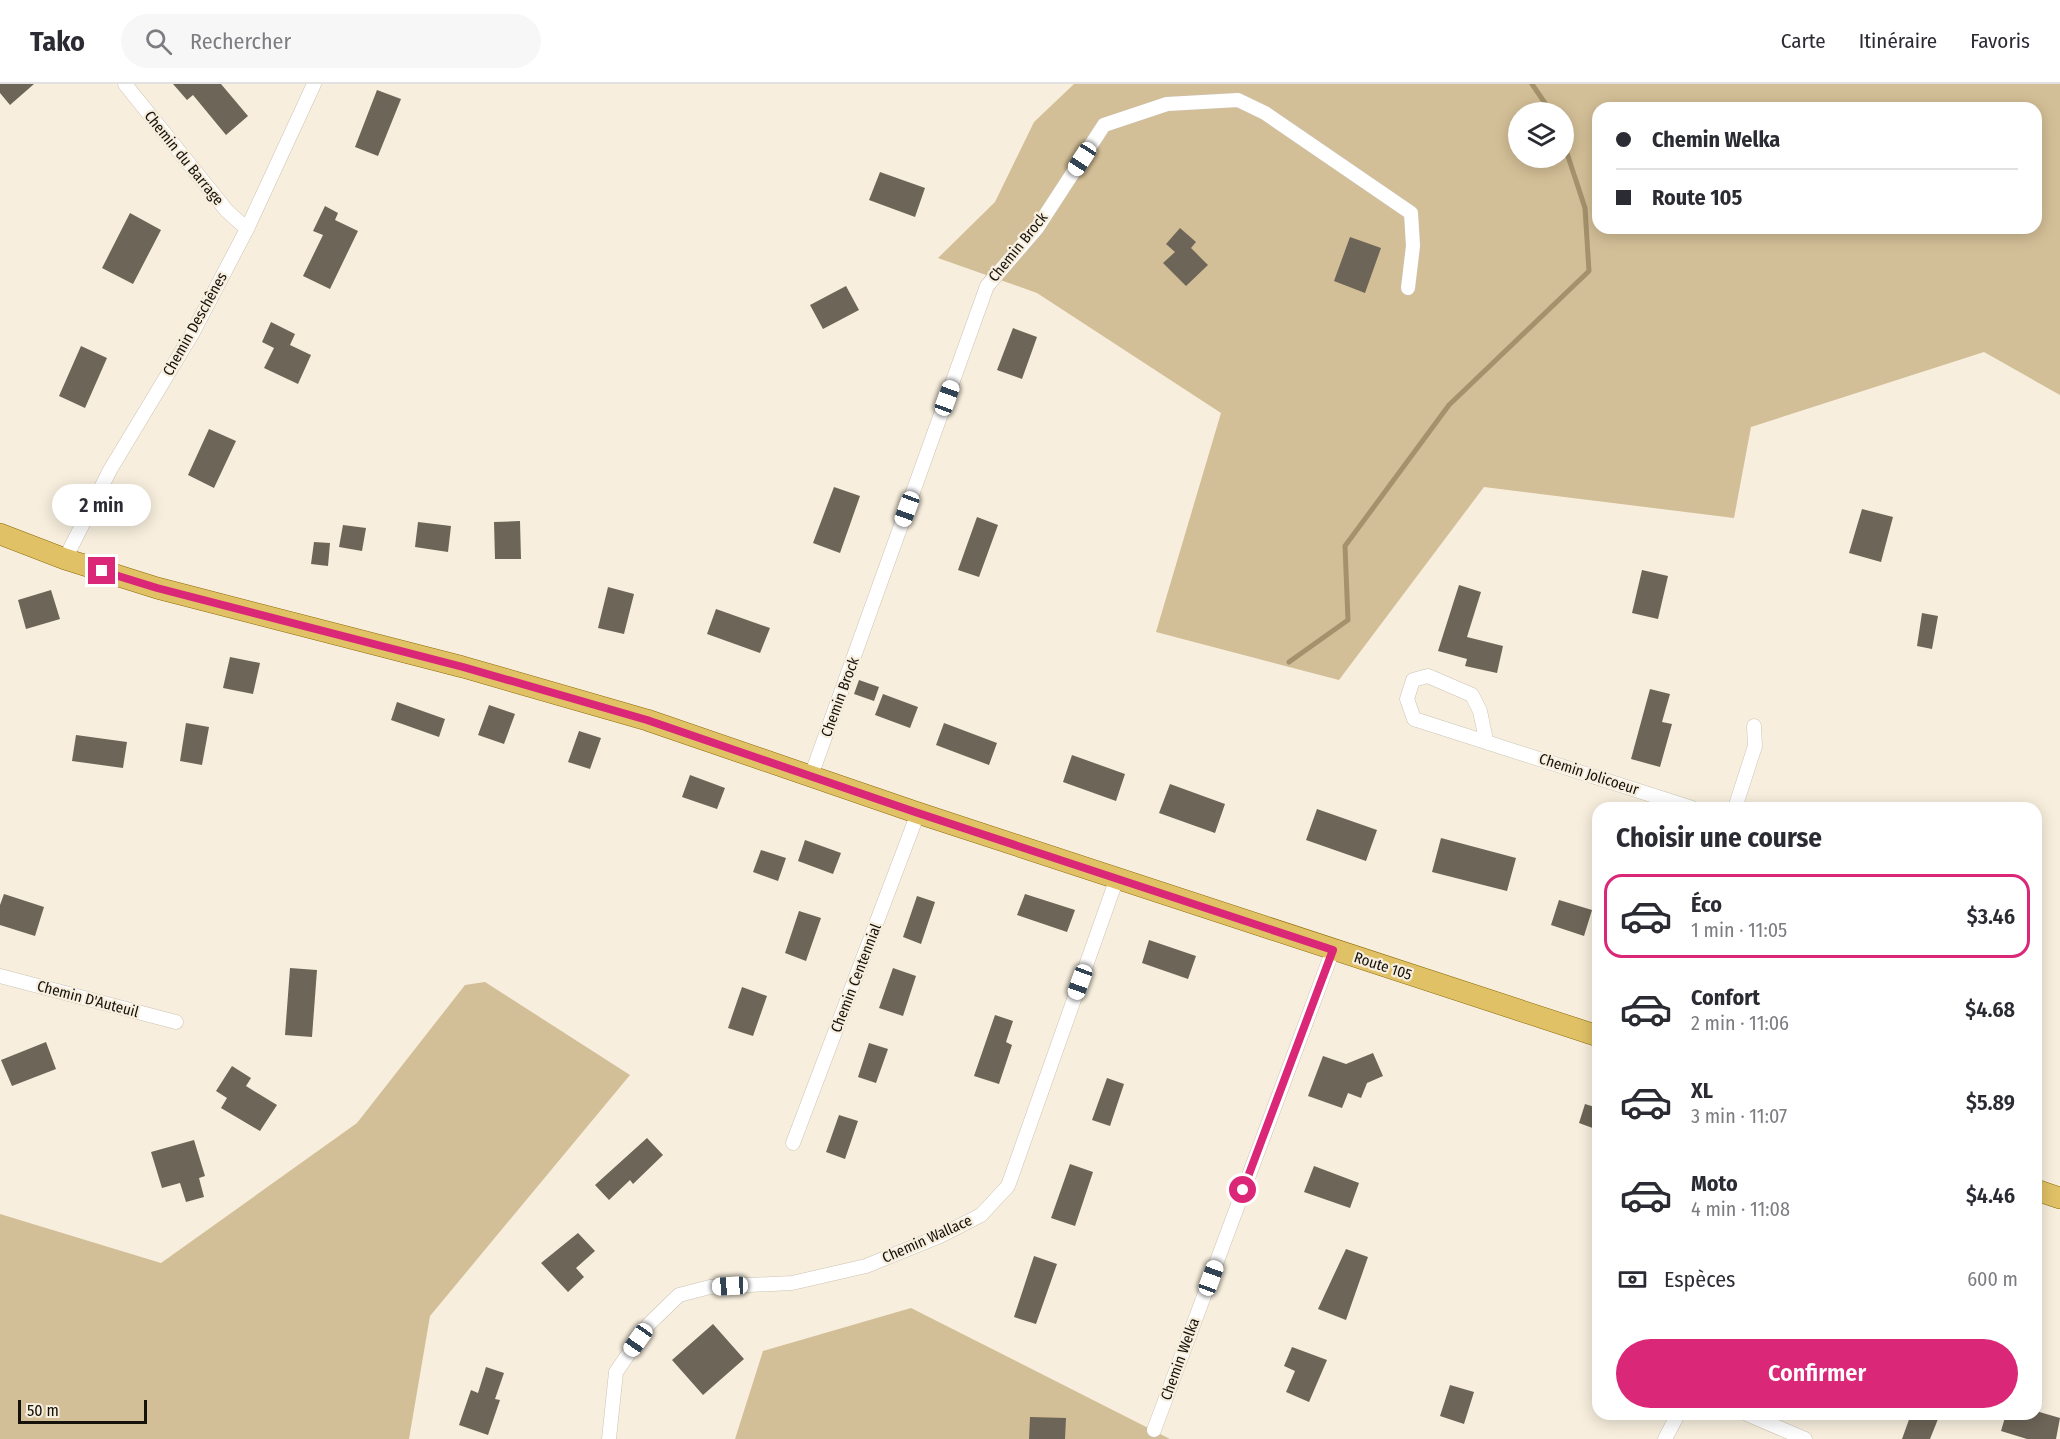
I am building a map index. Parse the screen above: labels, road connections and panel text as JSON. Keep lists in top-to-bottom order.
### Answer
{
  "streets": {
    "main road": ["Route 105"],
    "street": [
      "Chemin du Barrage",
      "Chemin Brock",
      "Chemin Deschênes",
      "Chemin Jolicoeur",
      "Chemin Centennial",
      "Chemin D'Auteuil",
      "Chemin Wallace",
      "Chemin Welka"
    ]
  },
  "crossings": [
    ["Chemin du Barrage", "Chemin Deschênes"],
    ["Chemin Brock", "Route 105"],
    ["Chemin Deschênes", "Route 105"],
    ["Route 105", "Chemin Centennial"],
    ["Route 105", "Chemin Wallace"],
    ["Route 105", "Chemin Welka"]
  ],
  "scale_bar": "50 m",
  "page": {
    "header": "Tako",
    "search": "Rechercher",
    "nav": ["Carte", "Itinéraire", "Favoris"],
    "banner": ["Chemin Welka", "Route 105"],
    "bubble": "2 min",
    "heading": "Choisir une course",
    "list": [
      {
        "name": "Éco",
        "note": "1 min · 11:05",
        "value": "$3.46"
      },
      {
        "name": "Confort",
        "note": "2 min · 11:06",
        "value": "$4.68"
      },
      {
        "name": "XL",
        "note": "3 min · 11:07",
        "value": "$5.89"
      },
      {
        "name": "Moto",
        "note": "4 min · 11:08",
        "value": "$4.46"
      }
    ],
    "pay": ["Espèces", "600 m"],
    "buttons": "Confirmer",
    "scale": "50 m"
  }
}
